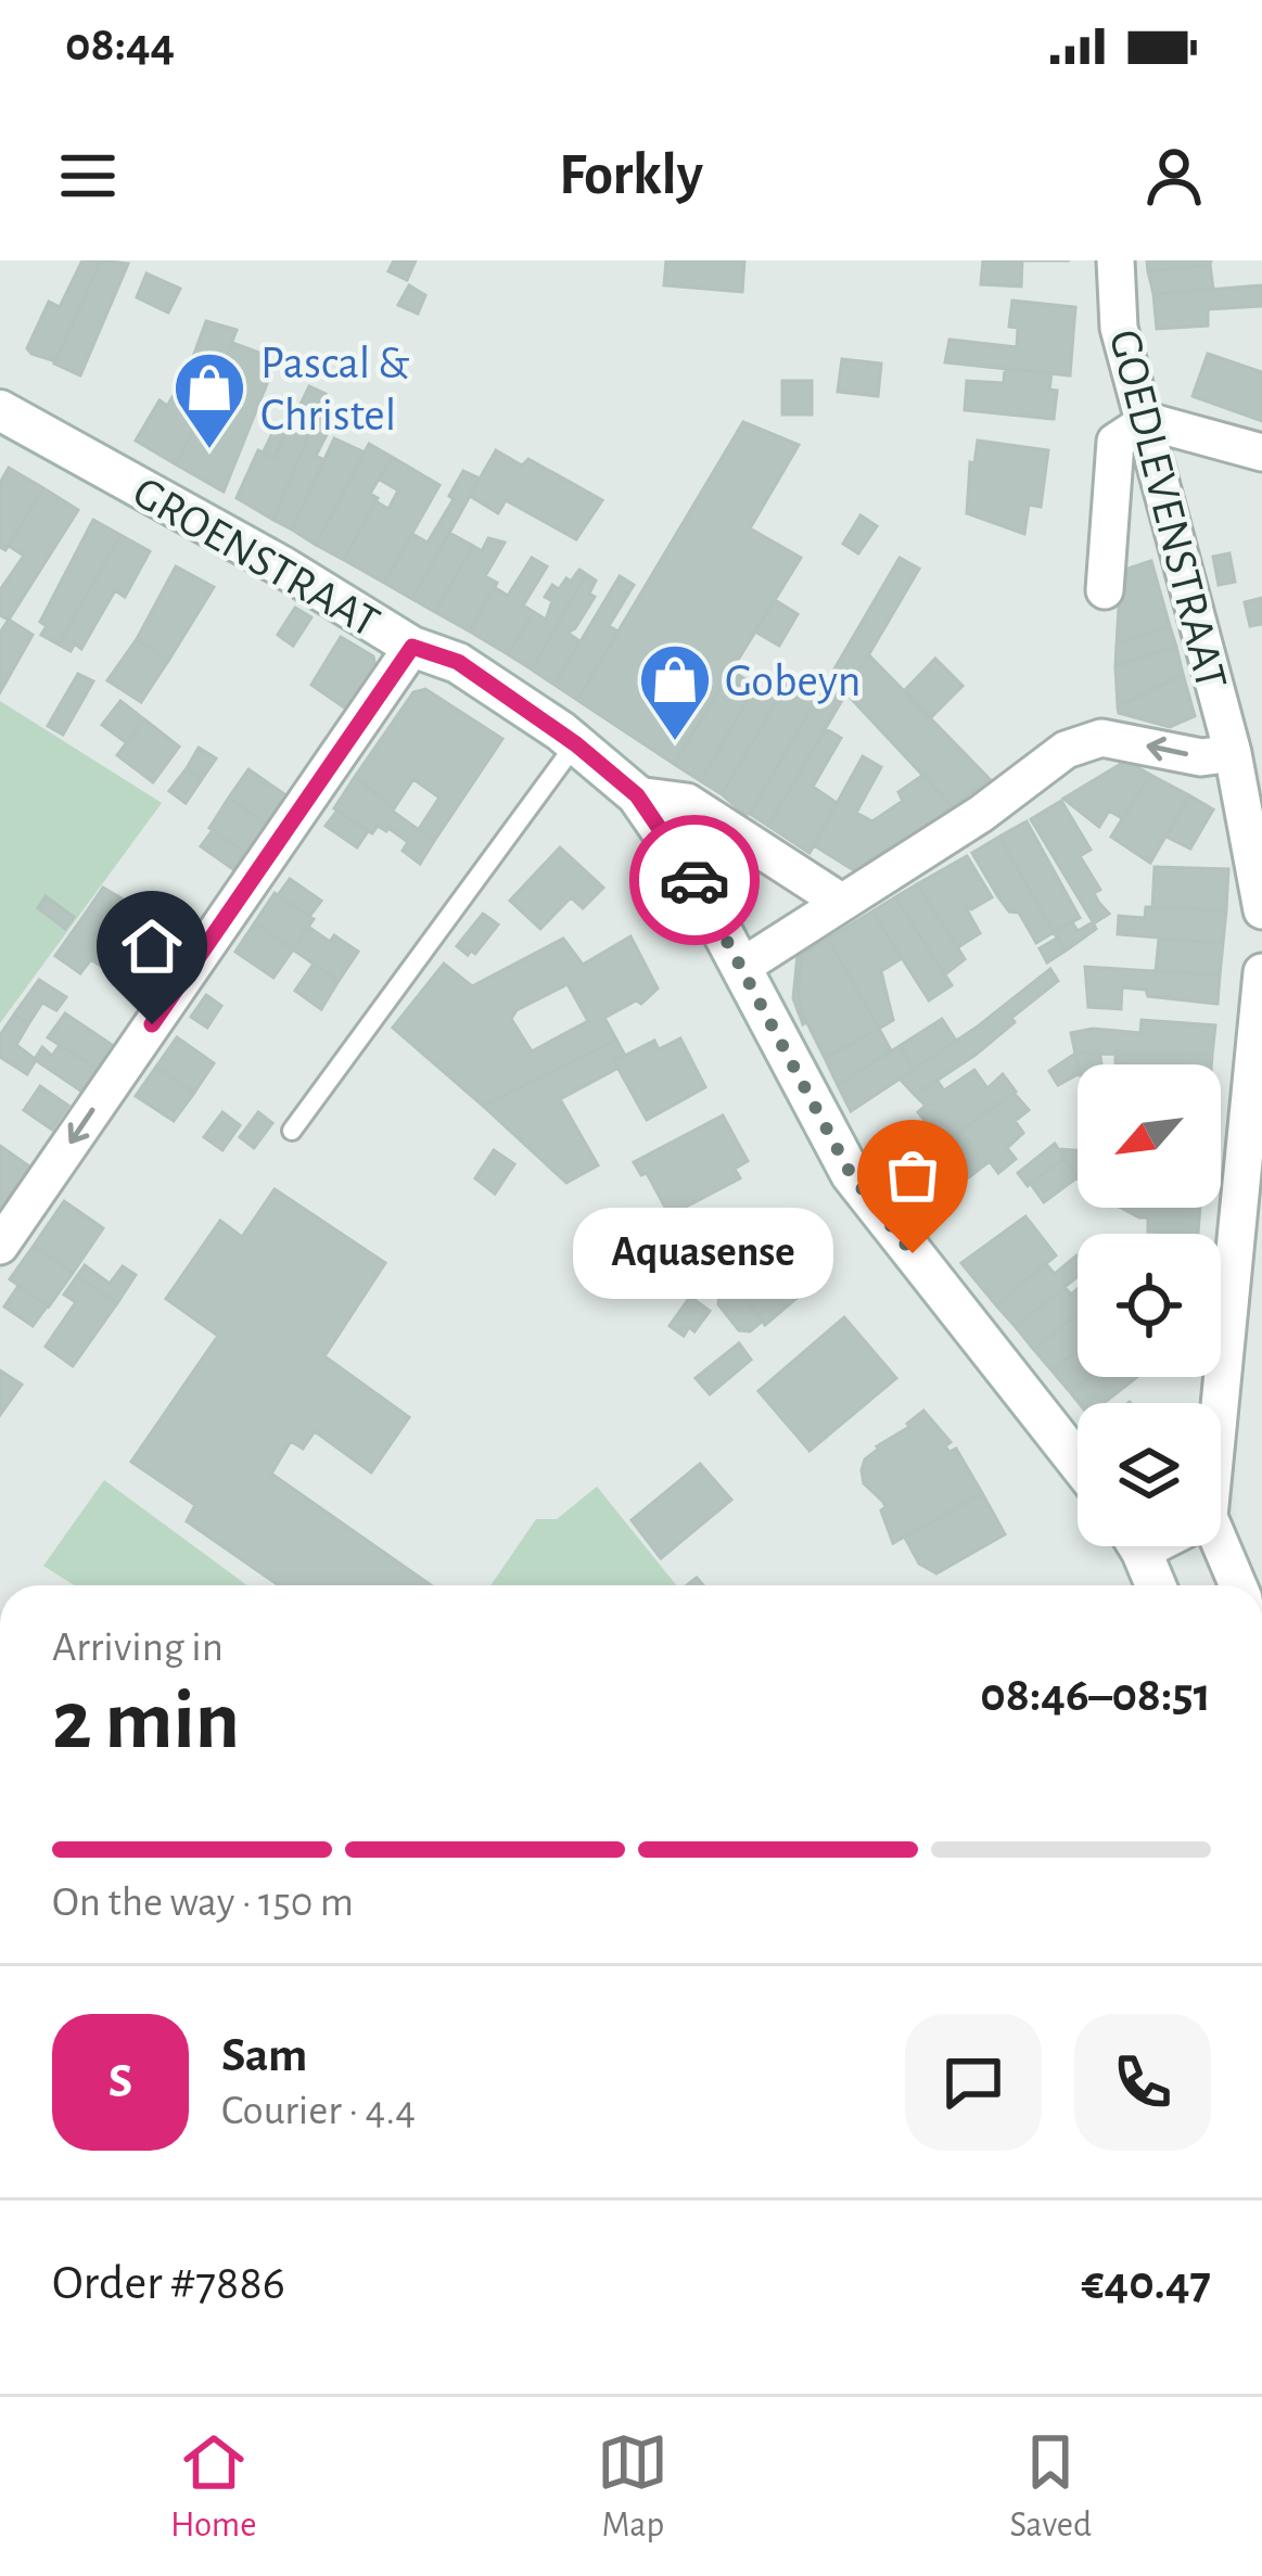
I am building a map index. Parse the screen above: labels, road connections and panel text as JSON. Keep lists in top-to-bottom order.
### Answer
{
  "streets": {
    "street": ["GOEDLEVENSTRAAT", "GROENSTRAAT"]
  },
  "places": {
    "shop": ["Pascal & Christel", "Gobeyn"],
    "other": ["Aquasense"]
  },
  "north": "bottom left",
  "page": {
    "status": "08:44",
    "header": "Forkly",
    "bubble": "Aquasense",
    "heading": ["2 min", "Arriving in", "08:46–08:51"],
    "panel": [
      "Sam",
      "Courier · 4.4",
      "Order #7886",
      "€40.47"
    ],
    "bar": "On the way · 150 m",
    "round": "S",
    "tabs": ["Home", "Map", "Saved"]
  }
}
